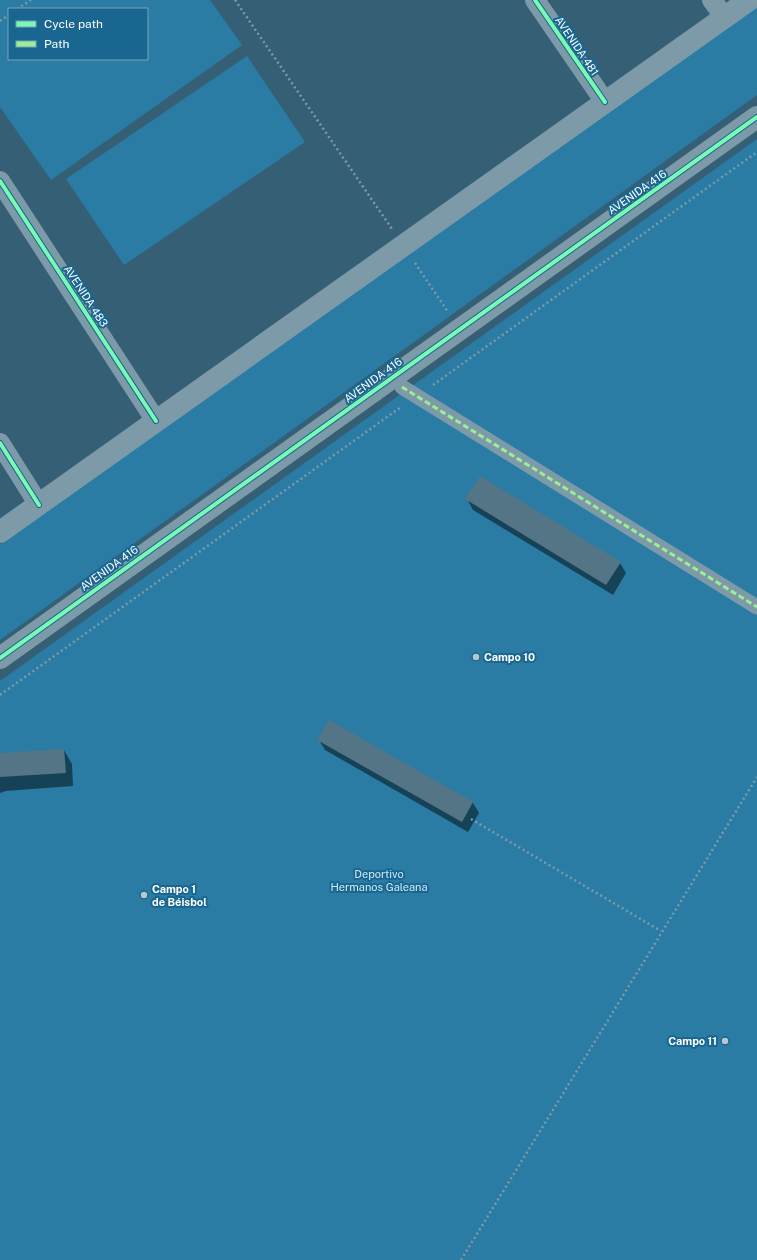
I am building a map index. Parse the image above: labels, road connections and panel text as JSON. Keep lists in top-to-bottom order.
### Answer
{
  "streets": {
    "street": ["AVENIDA 481", "AVENIDA 416", "AVENIDA 483"]
  },
  "parks": ["Deportivo Hermanos Galeana"],
  "places": ["Campo 10", "Campo 1 de Béisbol", "Campo 11"],
  "legend": ["Cycle path", "Path"]
}
